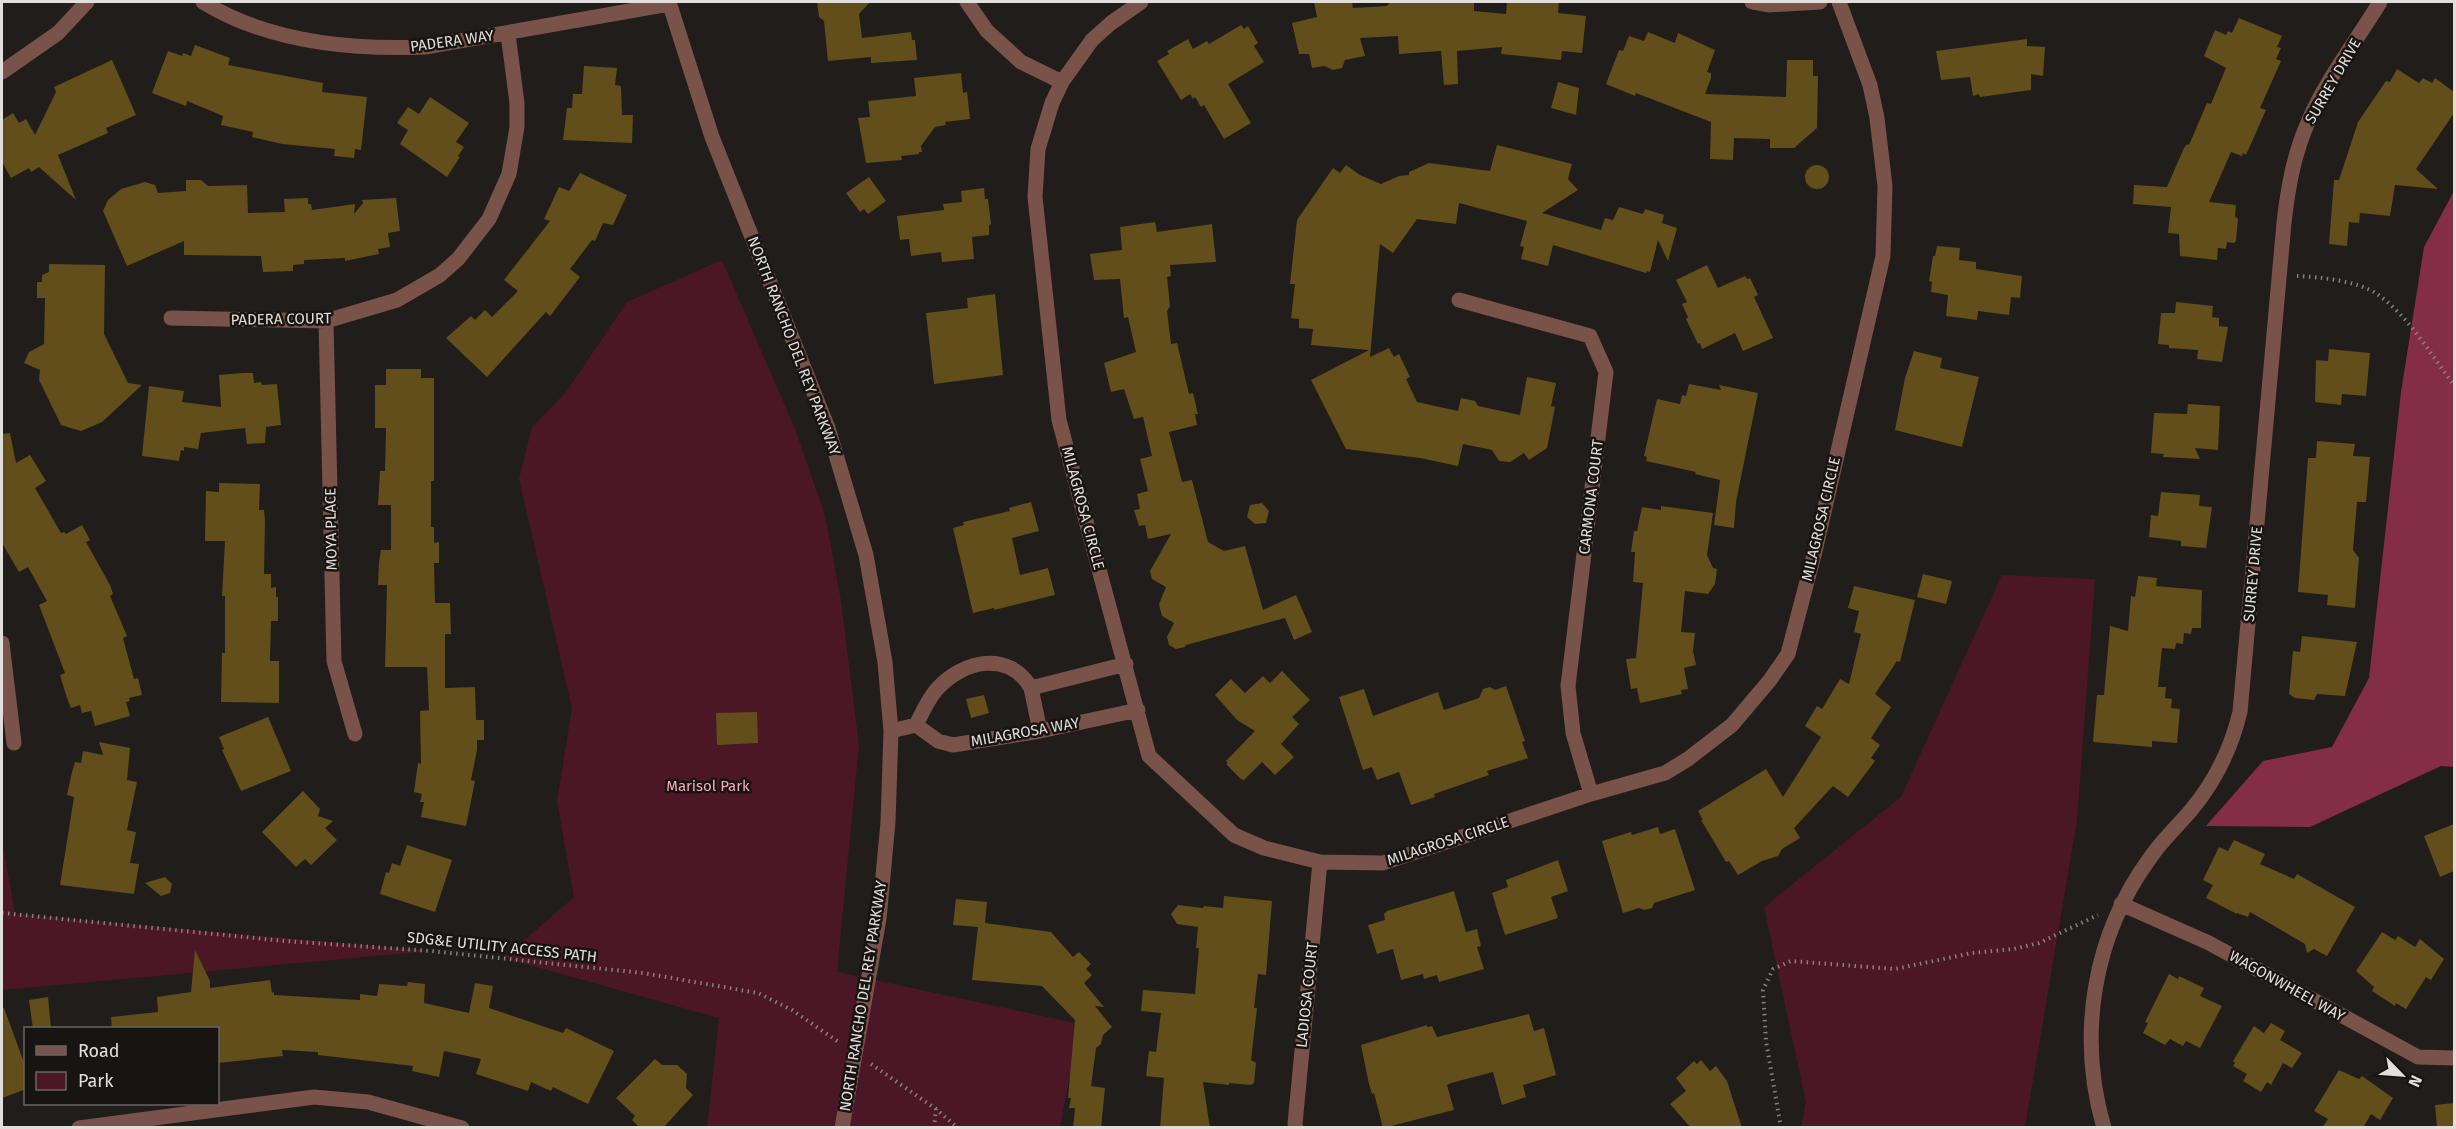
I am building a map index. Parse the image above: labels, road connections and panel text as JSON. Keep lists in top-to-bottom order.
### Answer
{
  "streets": {
    "street": [
      "PADERA WAY",
      "SURREY DRIVE",
      "PADERA COURT",
      "NORTH RANCHO DEL REY PARKWAY",
      "CARMONA COURT",
      "MILAGROSA CIRCLE",
      "MOYA PLACE",
      "MILAGROSA WAY",
      "WAGONWHEEL WAY",
      "LADIOSA COURT"
    ],
    "path": ["SDG&E UTILITY ACCESS PATH"]
  },
  "crossings": [
    ["PADERA WAY", "PADERA COURT"],
    ["PADERA WAY", "NORTH RANCHO DEL REY PARKWAY"],
    ["SURREY DRIVE", "WAGONWHEEL WAY"],
    ["PADERA COURT", "MOYA PLACE"],
    ["NORTH RANCHO DEL REY PARKWAY", "SDG&E UTILITY ACCESS PATH"],
    ["CARMONA COURT", "MILAGROSA CIRCLE"],
    ["MILAGROSA CIRCLE", "MILAGROSA WAY"],
    ["MILAGROSA CIRCLE", "LADIOSA COURT"]
  ],
  "parks": ["Marisol Park"],
  "legend": ["Road", "Park"],
  "north": "bottom right"
}
